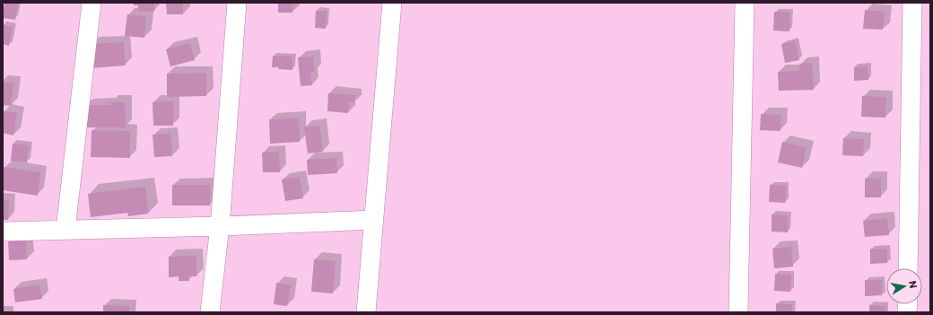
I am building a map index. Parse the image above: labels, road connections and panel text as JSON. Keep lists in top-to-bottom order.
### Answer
{
  "north": "right"
}
